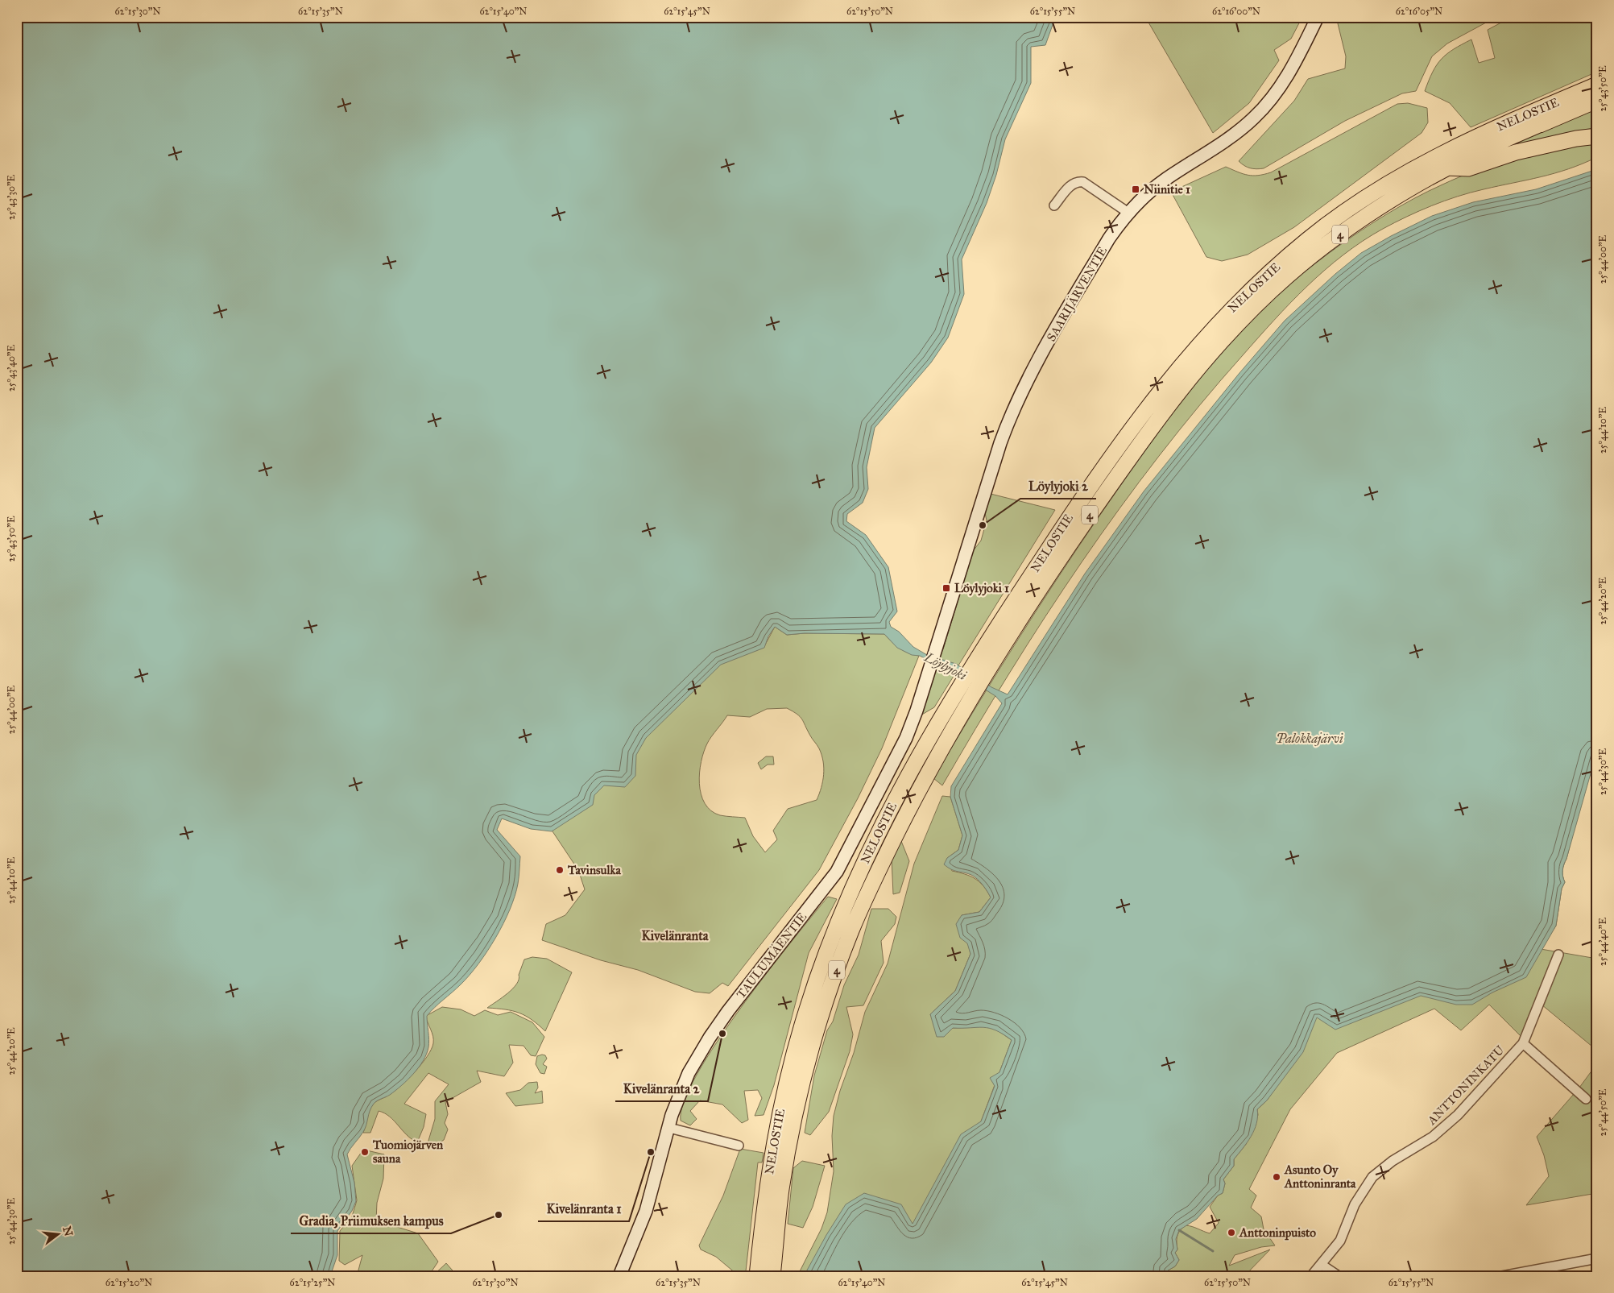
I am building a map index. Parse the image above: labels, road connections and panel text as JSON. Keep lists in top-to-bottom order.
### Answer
{
  "streets": {
    "highway": ["NELOSTIE", "4"],
    "main road": ["SAARIJÄRVENTIE", "TAULUMÄENTIE"],
    "street": ["ANTTONINKATU"]
  },
  "crossings": [
    ["SAARIJÄRVENTIE", "TAULUMÄENTIE"]
  ],
  "districts": ["Kivelänranta"],
  "water": ["Löylyjoki", "Palokkajärvi"],
  "places": {
    "transit": ["Niinitie 1", "Löylyjoki 1"],
    "other": [
      "Löylyjoki 2",
      "Tavinsulka",
      "Kivelänranta 2",
      "Tuomiojärven sauna",
      "Kivelänranta 1",
      "Asunto Oy Anttoninranta",
      "Gradia, Priimuksen kampus",
      "Anttoninpuisto"
    ]
  },
  "north": "right",
  "coordinates": [
    "62°15'30\"N",
    "62°15'35\"N",
    "62°15'40\"N",
    "62°15'45\"N",
    "62°15'50\"N",
    "62°15'55\"N",
    "62°16'00\"N",
    "62°16'05\"N",
    "25°43'50\"E",
    "25°43'30\"E",
    "25°44'00\"E",
    "25°43'40\"E",
    "25°44'10\"E",
    "25°44'20\"E",
    "25°44'30\"E",
    "25°44'40\"E",
    "25°44'50\"E",
    "62°15'20\"N",
    "62°15'25\"N"
  ]
}
